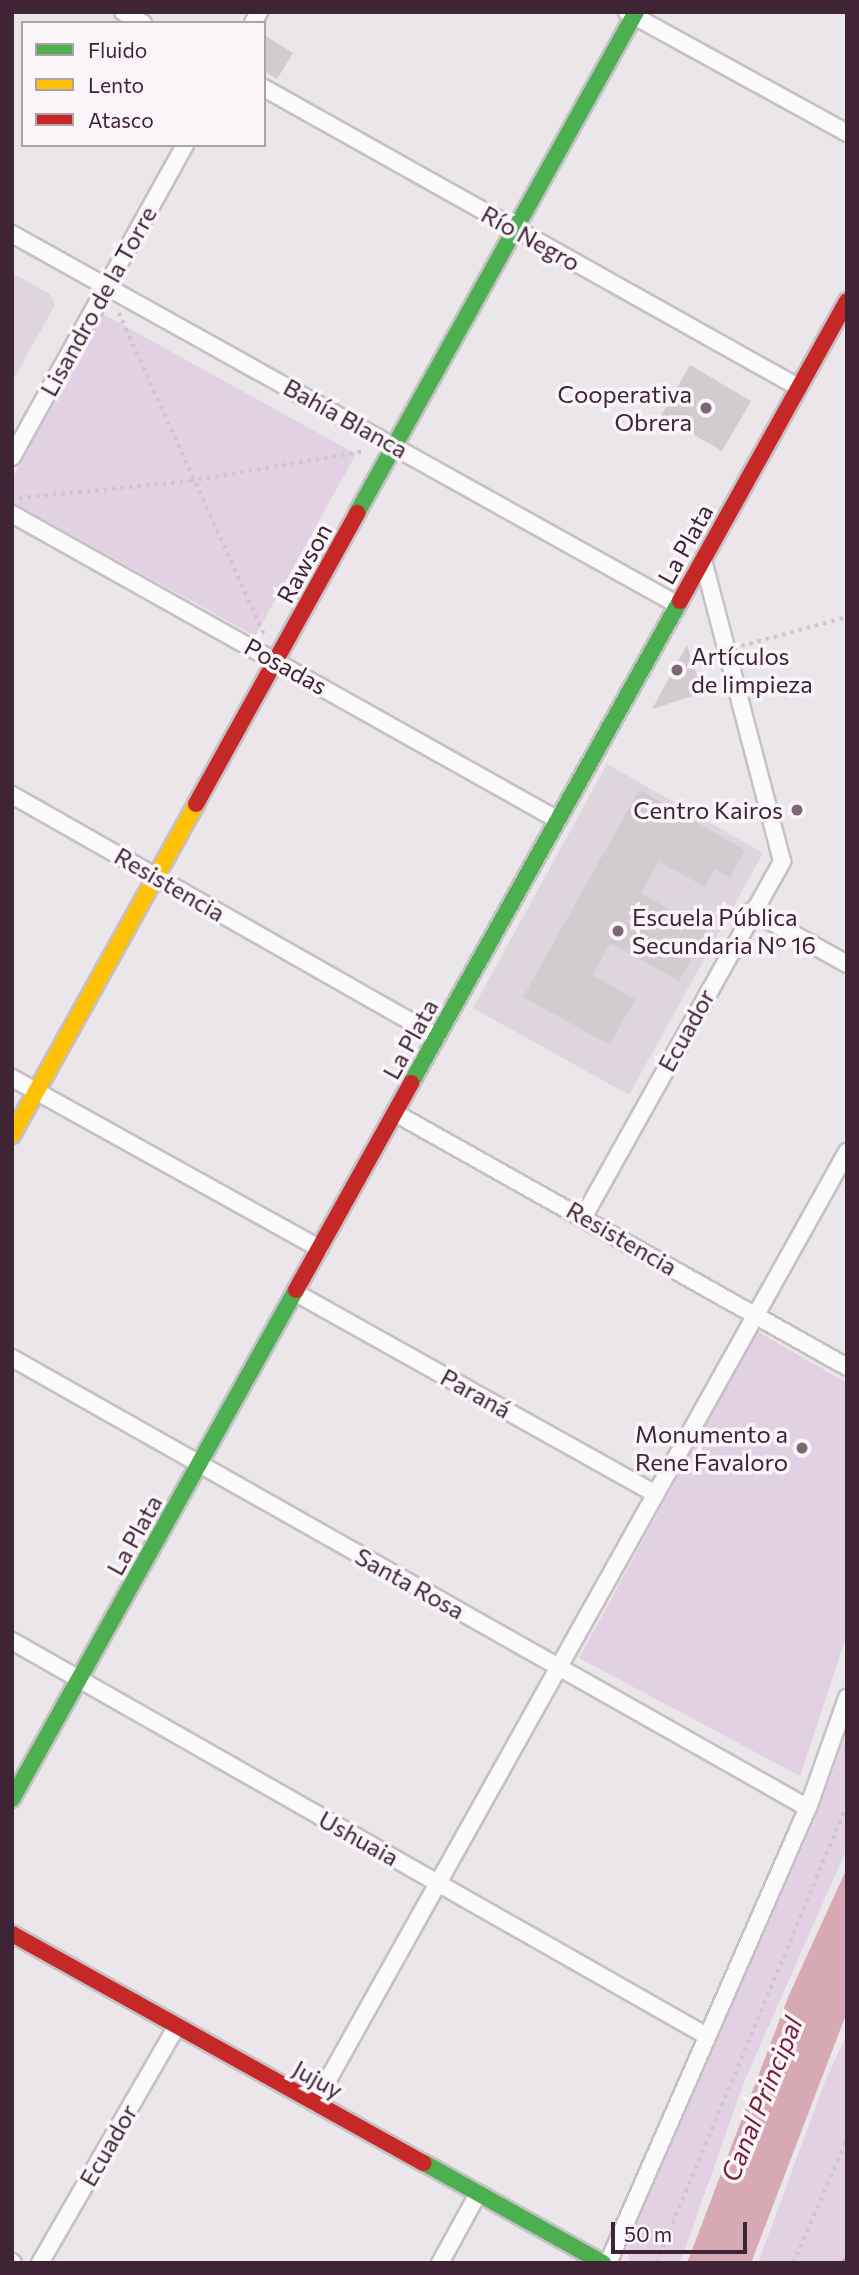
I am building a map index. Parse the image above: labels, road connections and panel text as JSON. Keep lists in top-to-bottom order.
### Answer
{
  "streets": {
    "street": [
      "Río Negro",
      "Lisandro de la Torre",
      "Bahía Blanca",
      "La Plata",
      "Rawson",
      "Posadas",
      "Resistencia",
      "Ecuador",
      "Paraná",
      "Santa Rosa",
      "Ushuaia",
      "Jujuy"
    ]
  },
  "crossings": [
    ["Río Negro", "La Plata"],
    ["Río Negro", "Rawson"],
    ["Lisandro de la Torre", "Bahía Blanca"],
    ["Bahía Blanca", "La Plata"],
    ["Bahía Blanca", "Rawson"],
    ["La Plata", "Posadas"],
    ["La Plata", "Resistencia"],
    ["La Plata", "Ecuador"],
    ["La Plata", "Paraná"],
    ["La Plata", "Santa Rosa"],
    ["La Plata", "Ushuaia"],
    ["Rawson", "Posadas"],
    ["Rawson", "Resistencia"],
    ["Resistencia", "Ecuador"],
    ["Ecuador", "Jujuy"]
  ],
  "water": ["Canal Principal"],
  "places": [
    "Cooperativa Obrera",
    "Artículos de limpieza",
    "Centro Kairos",
    "Escuela Pública Secundaria N° 16",
    "Monumento a Rene Favaloro"
  ],
  "legend": ["Fluido", "Lento", "Atasco"],
  "scale_bar": "50 m"
}
